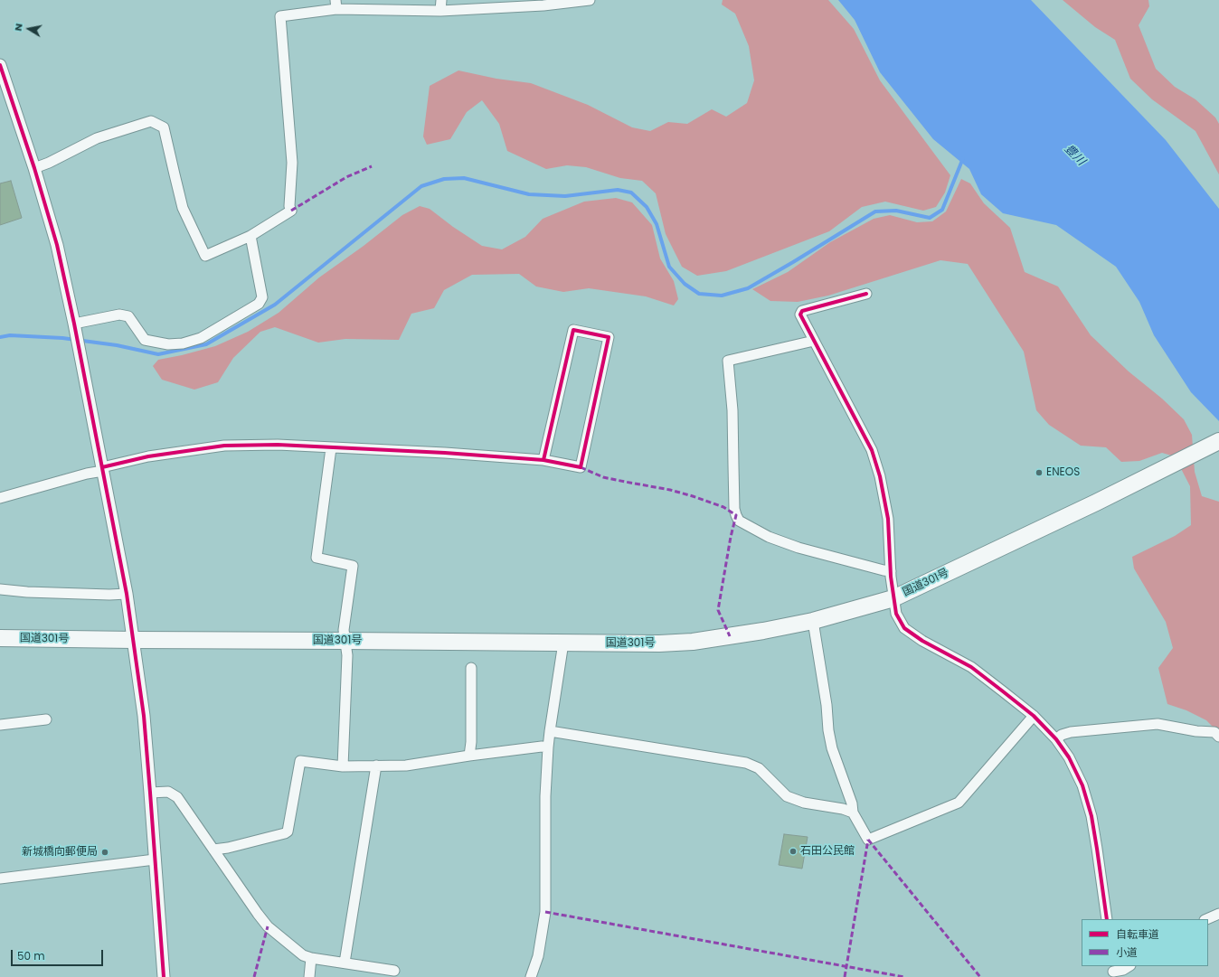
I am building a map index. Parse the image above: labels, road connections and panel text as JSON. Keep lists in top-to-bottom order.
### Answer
{
  "streets": {
    "highway": ["国道301号"]
  },
  "water": ["豊川"],
  "places": ["ENEOS", "石田公民館", "新城橋向郵便局"],
  "legend": ["自転車道", "小道"],
  "scale_bar": "50 m",
  "north": "left"
}
